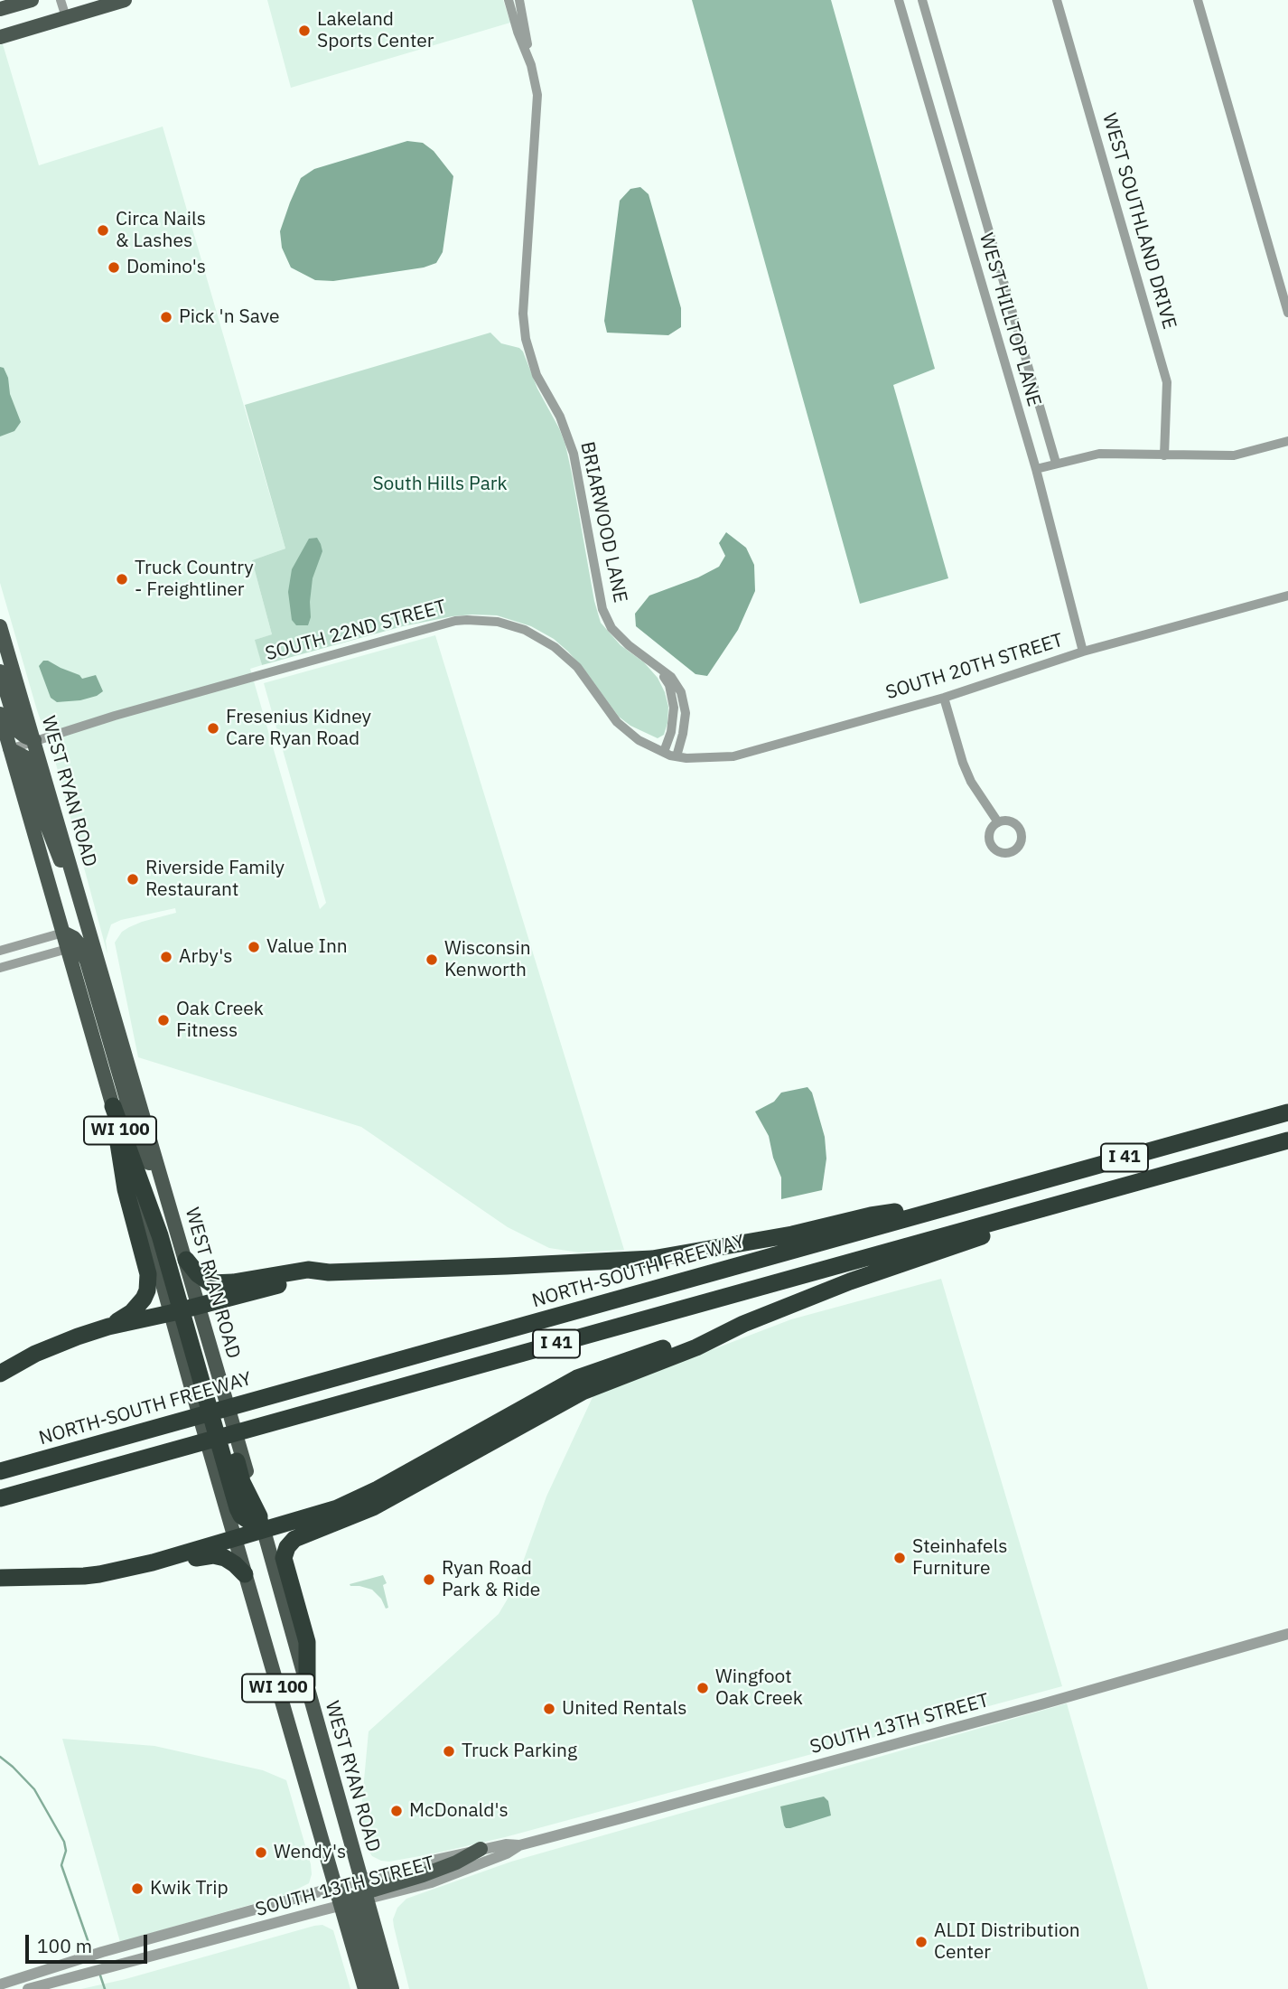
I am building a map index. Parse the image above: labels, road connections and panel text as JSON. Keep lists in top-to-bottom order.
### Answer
{
  "streets": {
    "highway": ["I 41", "NORTH-SOUTH FREEWAY"],
    "main road": ["WEST RYAN ROAD", "WI 100"],
    "street": [
      "WEST SOUTHLAND DRIVE",
      "WEST HILLTOP LANE",
      "BRIARWOOD LANE",
      "SOUTH 22ND STREET",
      "SOUTH 20TH STREET",
      "SOUTH 13TH STREET"
    ]
  },
  "crossings": [
    ["WEST HILLTOP LANE", "SOUTH 20TH STREET"],
    ["BRIARWOOD LANE", "SOUTH 22ND STREET"],
    ["BRIARWOOD LANE", "SOUTH 20TH STREET"],
    ["SOUTH 22ND STREET", "SOUTH 20TH STREET"],
    ["SOUTH 22ND STREET", "WEST RYAN ROAD"],
    ["WEST RYAN ROAD", "SOUTH 13TH STREET"]
  ],
  "parks": ["South Hills Park"],
  "places": [
    "Lakeland Sports Center",
    "Circa Nails & Lashes",
    "Domino's",
    "Pick 'n Save",
    "Truck Country - Freightliner",
    "Fresenius Kidney Care Ryan Road",
    "Riverside Family Restaurant",
    "Value Inn",
    "Arby's",
    "Wisconsin Kenworth",
    "Oak Creek Fitness",
    "Steinhafels Furniture",
    "Ryan Road Park & Ride",
    "Wingfoot Oak Creek",
    "United Rentals",
    "Truck Parking",
    "McDonald's",
    "Wendy's",
    "Kwik Trip",
    "ALDI Distribution Center"
  ],
  "scale_bar": "100 m"
}
